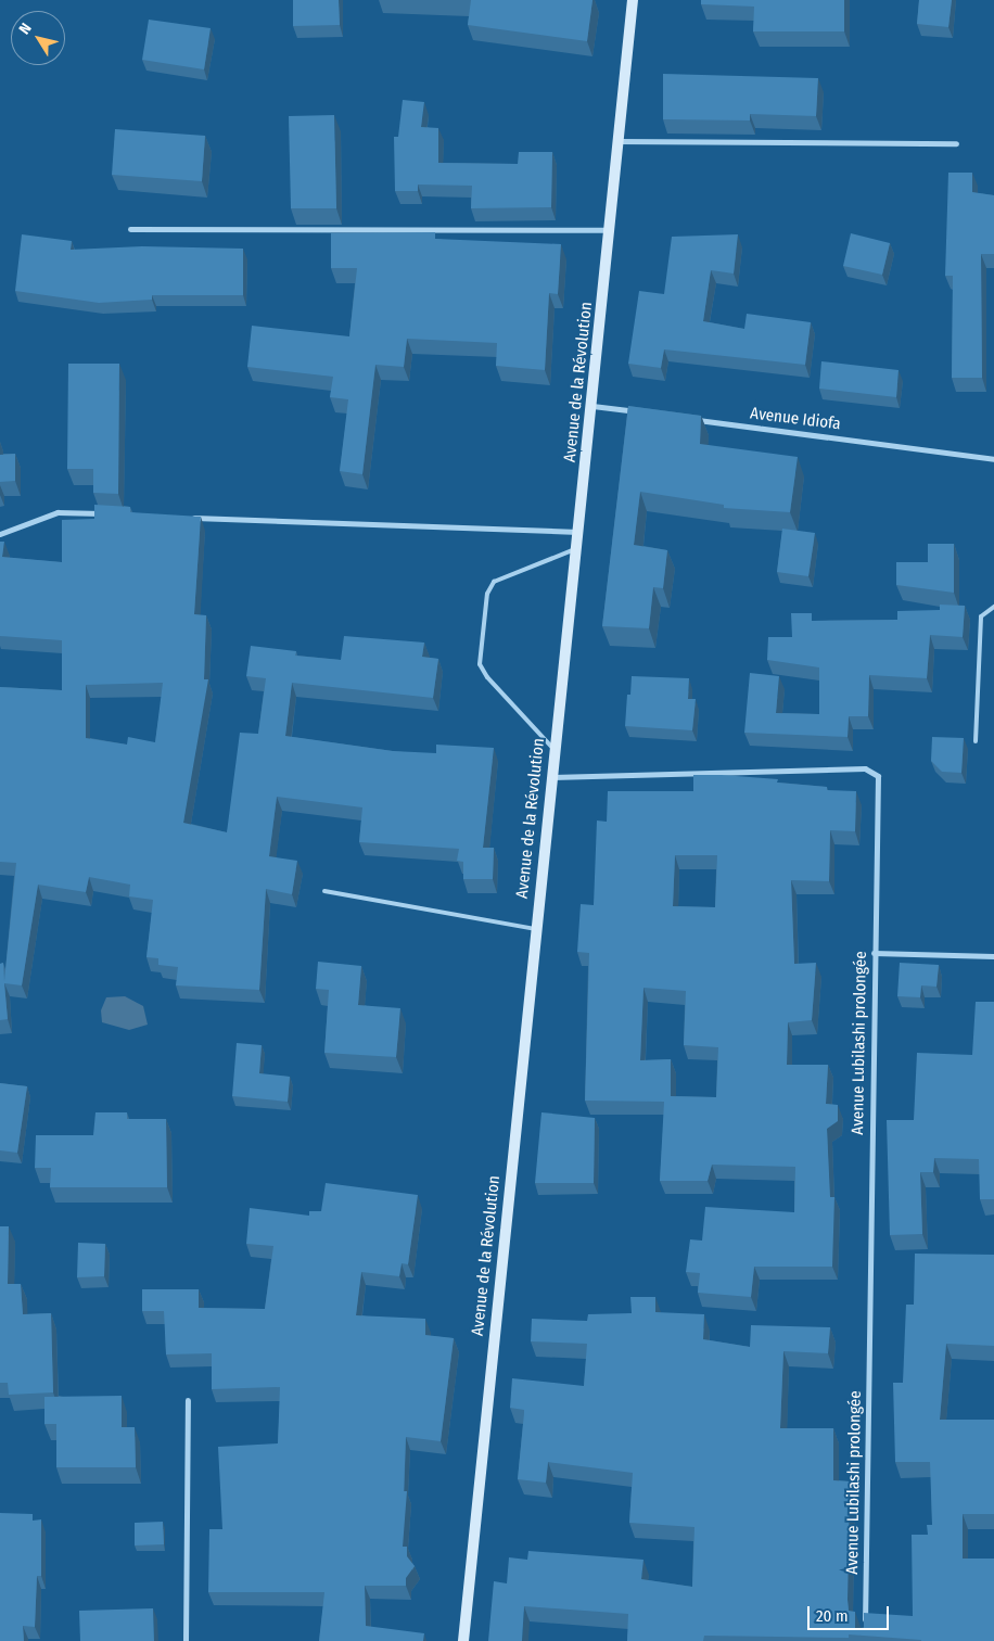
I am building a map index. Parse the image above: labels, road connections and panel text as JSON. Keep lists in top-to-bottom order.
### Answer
{
  "streets": {
    "street": ["Avenue de la Révolution", "Avenue Idiofa", "Avenue Lubilashi prolongée"]
  },
  "crossings": [
    ["Avenue de la Révolution", "Avenue Lubilashi prolongée"]
  ],
  "scale_bar": "20 m",
  "north": "top left"
}
